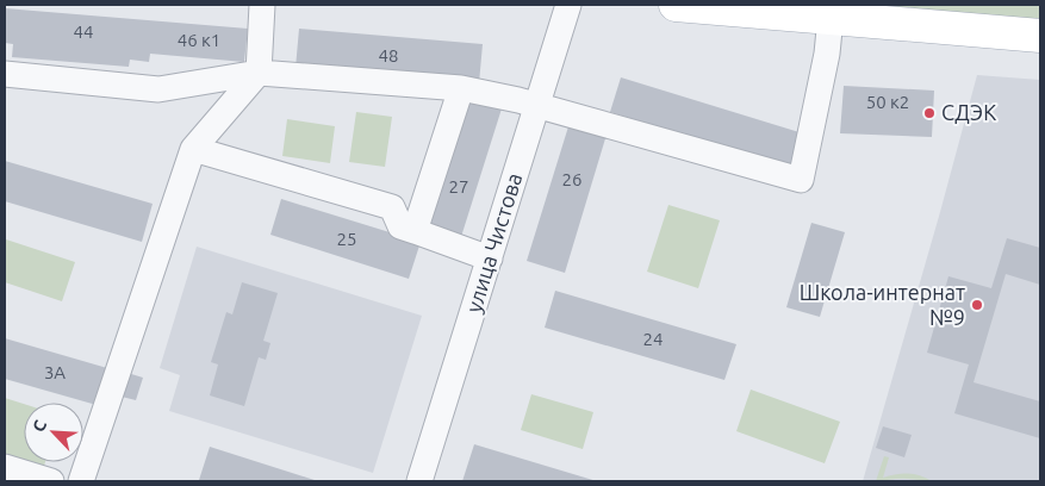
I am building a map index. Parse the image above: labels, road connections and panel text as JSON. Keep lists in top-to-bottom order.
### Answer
{
  "streets": {
    "street": ["улица Чистова"]
  },
  "places": ["СДЭК", "Школа-интернат №9"],
  "house_numbers": [
    "44",
    "46 к1",
    "48",
    "50 к2",
    "26",
    "27",
    "25",
    "24",
    "3А"
  ],
  "north": "top left"
}
